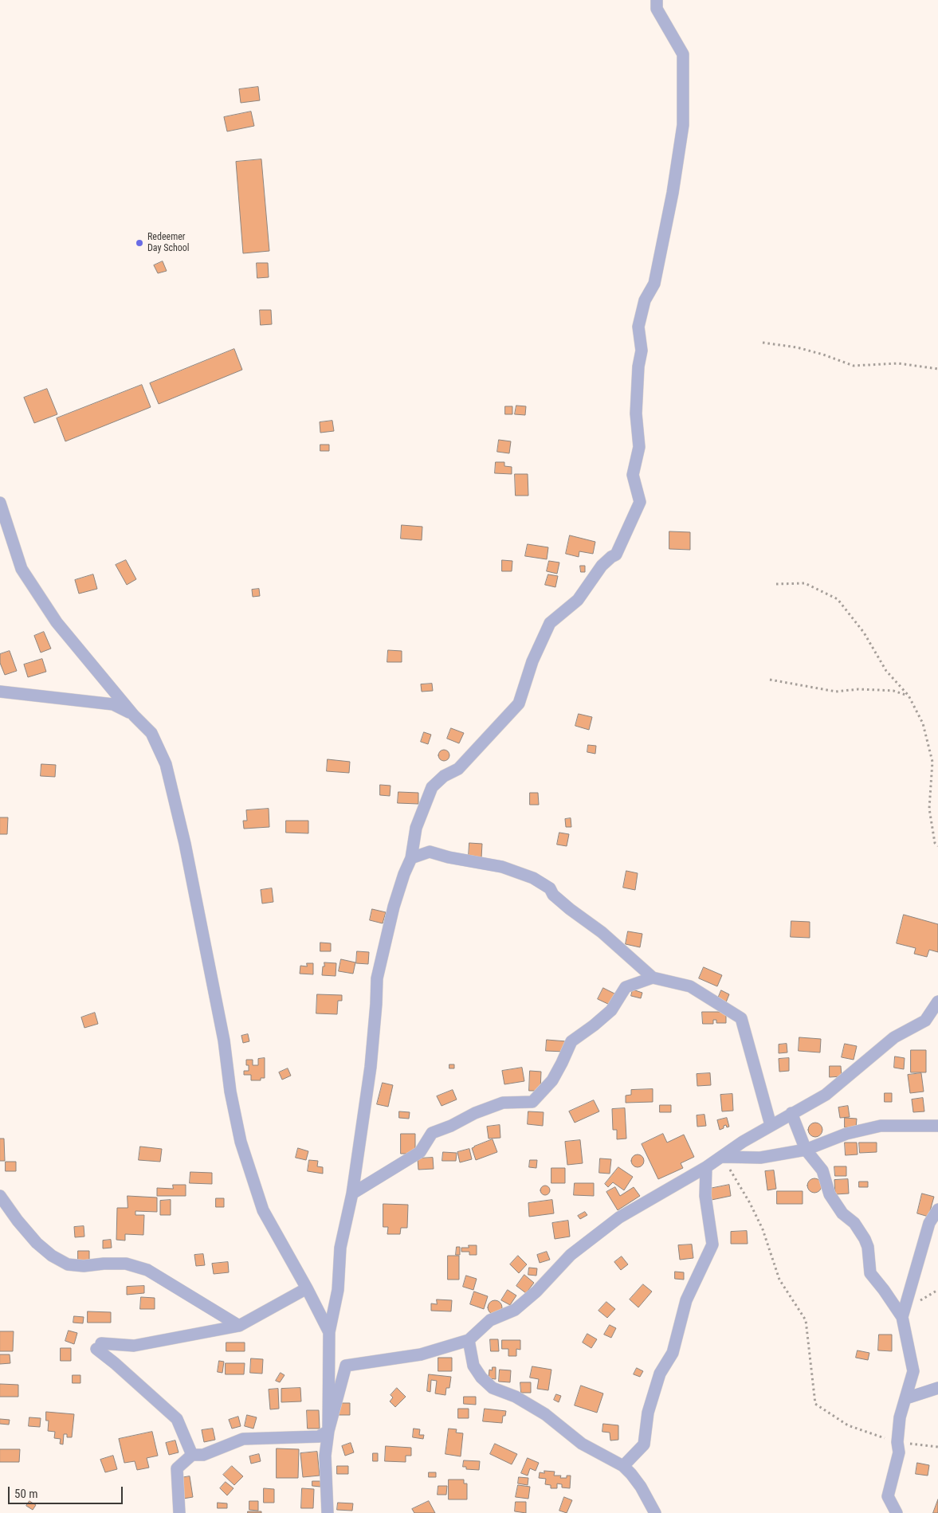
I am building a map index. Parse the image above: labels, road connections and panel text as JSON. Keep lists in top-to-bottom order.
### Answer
{
  "places": ["Redeemer Day School"],
  "scale_bar": "50 m"
}
